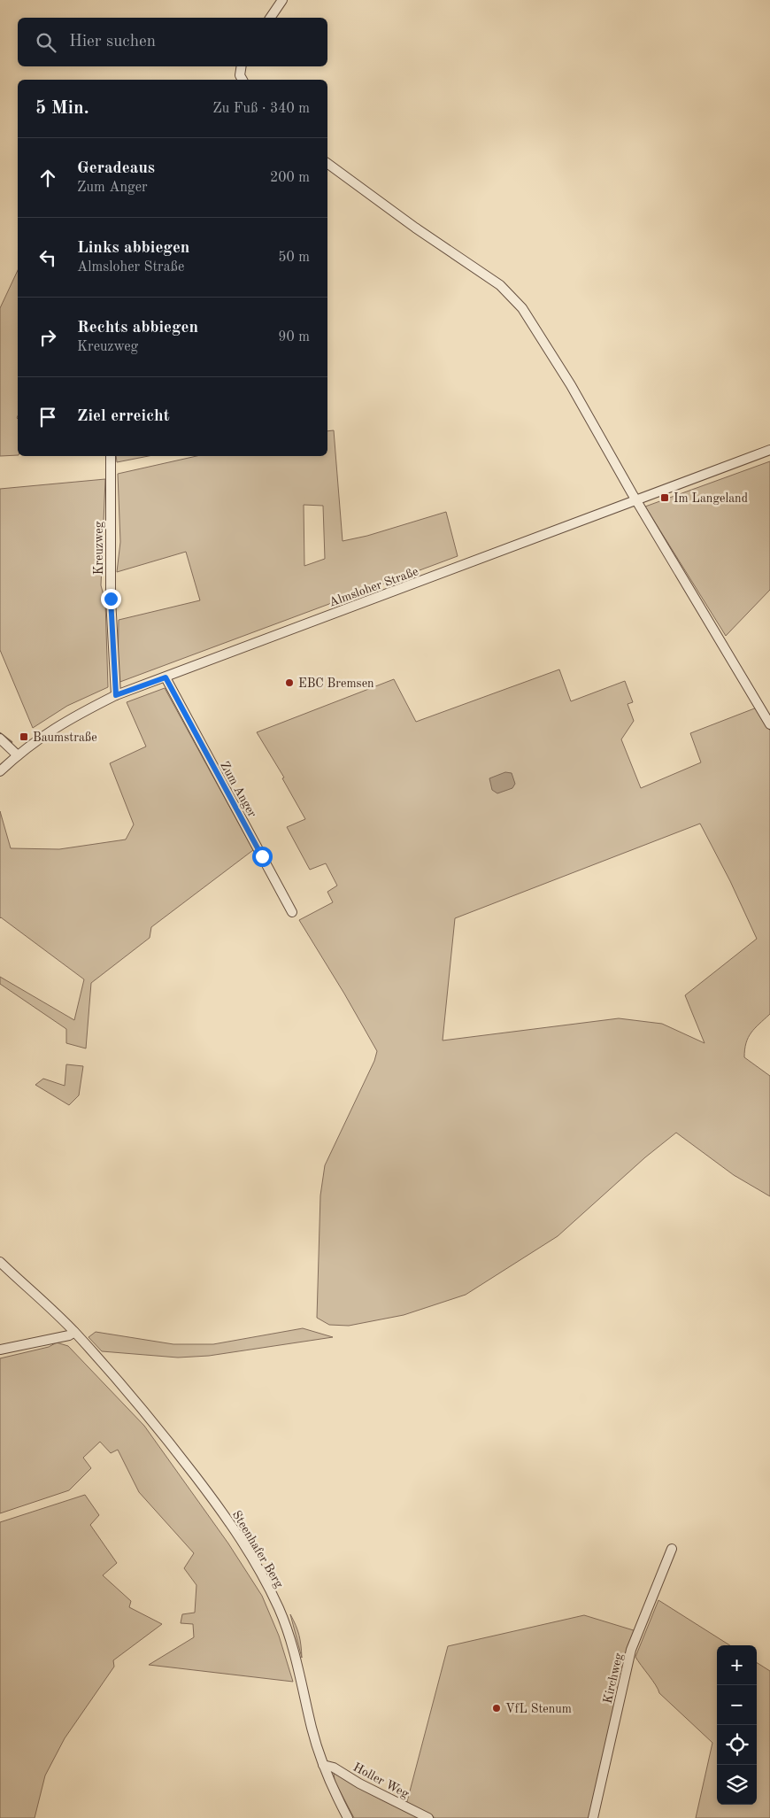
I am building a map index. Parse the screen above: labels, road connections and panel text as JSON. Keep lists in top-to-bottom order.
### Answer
{
  "streets": {
    "street": [
      "Kreuzweg",
      "Almsloher Straße",
      "Zum Anger",
      "Steenhafer Berg",
      "Kirchweg",
      "Holler Weg"
    ]
  },
  "crossings": [
    ["Kreuzweg", "Almsloher Straße"],
    ["Almsloher Straße", "Zum Anger"],
    ["Steenhafer Berg", "Holler Weg"]
  ],
  "places": {
    "transit": ["Im Langeland", "Baumstraße"],
    "other": ["EBC Bremsen", "VfL Stenum"]
  },
  "page": {
    "search": "Hier suchen",
    "heading": ["5 Min.", "Zu Fuß · 340 m"],
    "list": [
      ["Geradeaus", "Zum Anger", "200 m"],
      ["Links abbiegen", "Almsloher Straße", "50 m"],
      ["Rechts abbiegen", "Kreuzweg", "90 m"],
      "Ziel erreicht"
    ],
    "map_buttons": ["+", "−"]
  }
}
